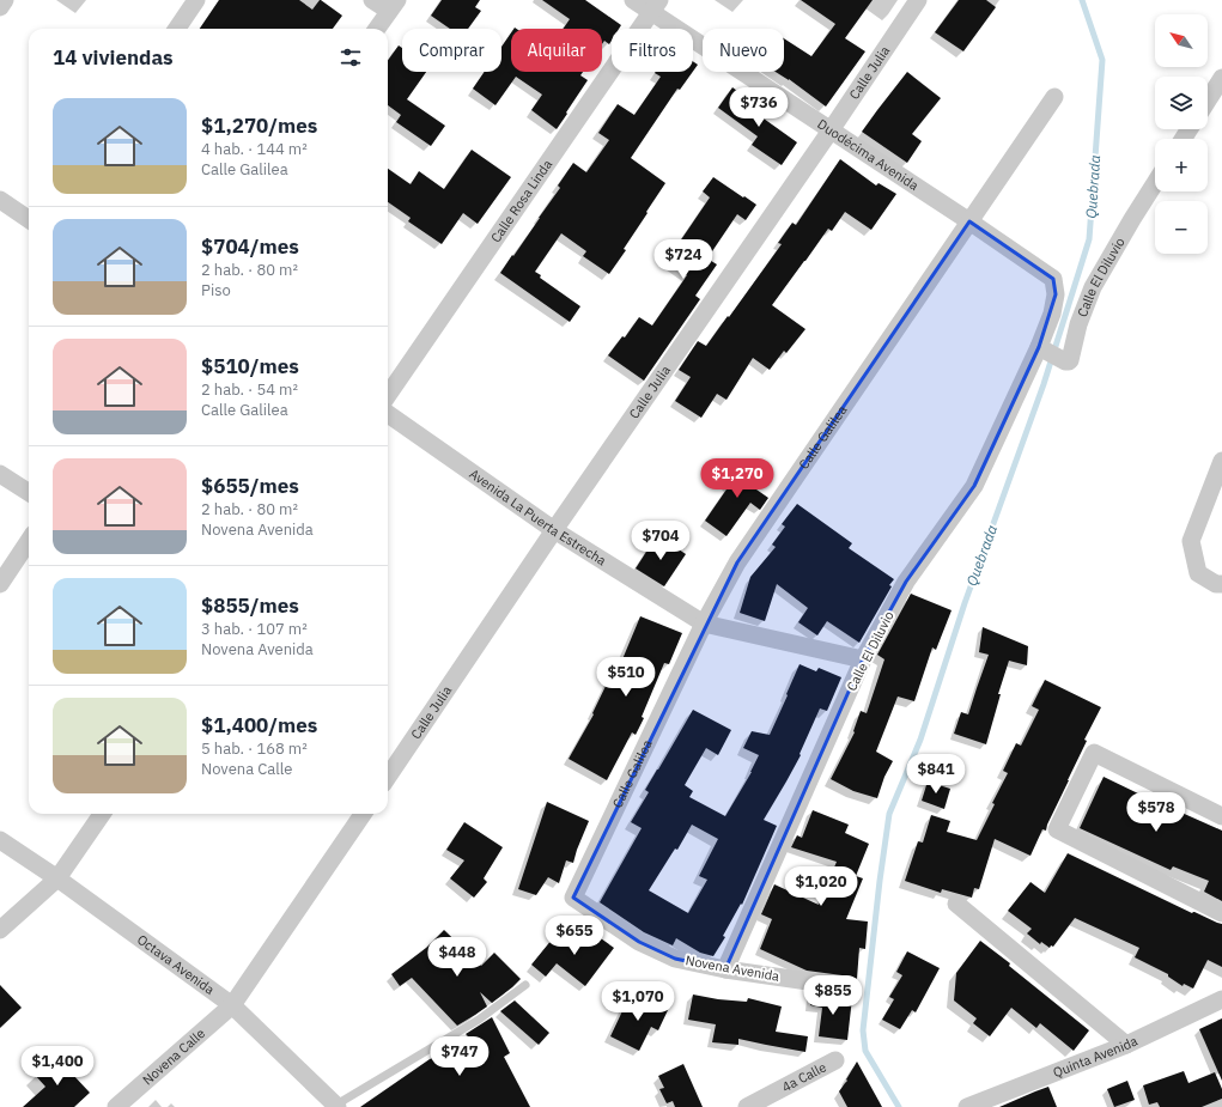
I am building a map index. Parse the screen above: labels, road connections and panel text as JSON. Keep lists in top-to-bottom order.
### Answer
{
  "streets": {
    "street": [
      "Calle Julia",
      "Duodécima Avenida",
      "Calle Rosa Linda",
      "Calle El Diluvio",
      "Calle Galilea",
      "Avenida La Puerta Estrecha",
      "Octava Avenida",
      "Novena Avenida",
      "Quinta Avenida",
      "Novena Calle",
      "4a Calle"
    ]
  },
  "crossings": [
    ["Calle Julia", "Duodécima Avenida"],
    ["Calle Julia", "Avenida La Puerta Estrecha"],
    ["Duodécima Avenida", "Calle Rosa Linda"],
    ["Duodécima Avenida", "Calle El Diluvio"],
    ["Duodécima Avenida", "Calle Galilea"],
    ["Calle El Diluvio", "Avenida La Puerta Estrecha"],
    ["Calle El Diluvio", "Novena Avenida"],
    ["Calle Galilea", "Avenida La Puerta Estrecha"],
    ["Calle Galilea", "Novena Avenida"],
    ["Octava Avenida", "Novena Calle"]
  ],
  "water": ["Quebrada"],
  "north": "top left",
  "page": {
    "map_buttons": ["+", "−"],
    "chip": [
      "Comprar",
      "Alquilar",
      "Filtros",
      "Nuevo"
    ],
    "heading": "14 viviendas",
    "list": [
      {
        "name": "$1,270/mes",
        "note": "4 hab. · 144 m² · Calle Galilea"
      },
      {
        "name": "$704/mes",
        "note": "2 hab. · 80 m² · Piso"
      },
      {
        "name": "$510/mes",
        "note": "2 hab. · 54 m² · Calle Galilea"
      },
      {
        "name": "$655/mes",
        "note": "2 hab. · 80 m² · Novena Avenida"
      },
      {
        "name": "$855/mes",
        "note": "3 hab. · 107 m² · Novena Avenida"
      },
      {
        "name": "$1,400/mes",
        "note": "5 hab. · 168 m² · Novena Calle"
      }
    ],
    "price": [
      "$736",
      "$724",
      "$1,270",
      "$704",
      "$510",
      "$841",
      "$578",
      "$1,020",
      "$655",
      "$448",
      "$855",
      "$1,070",
      "$747",
      "$1,400"
    ]
  }
}
